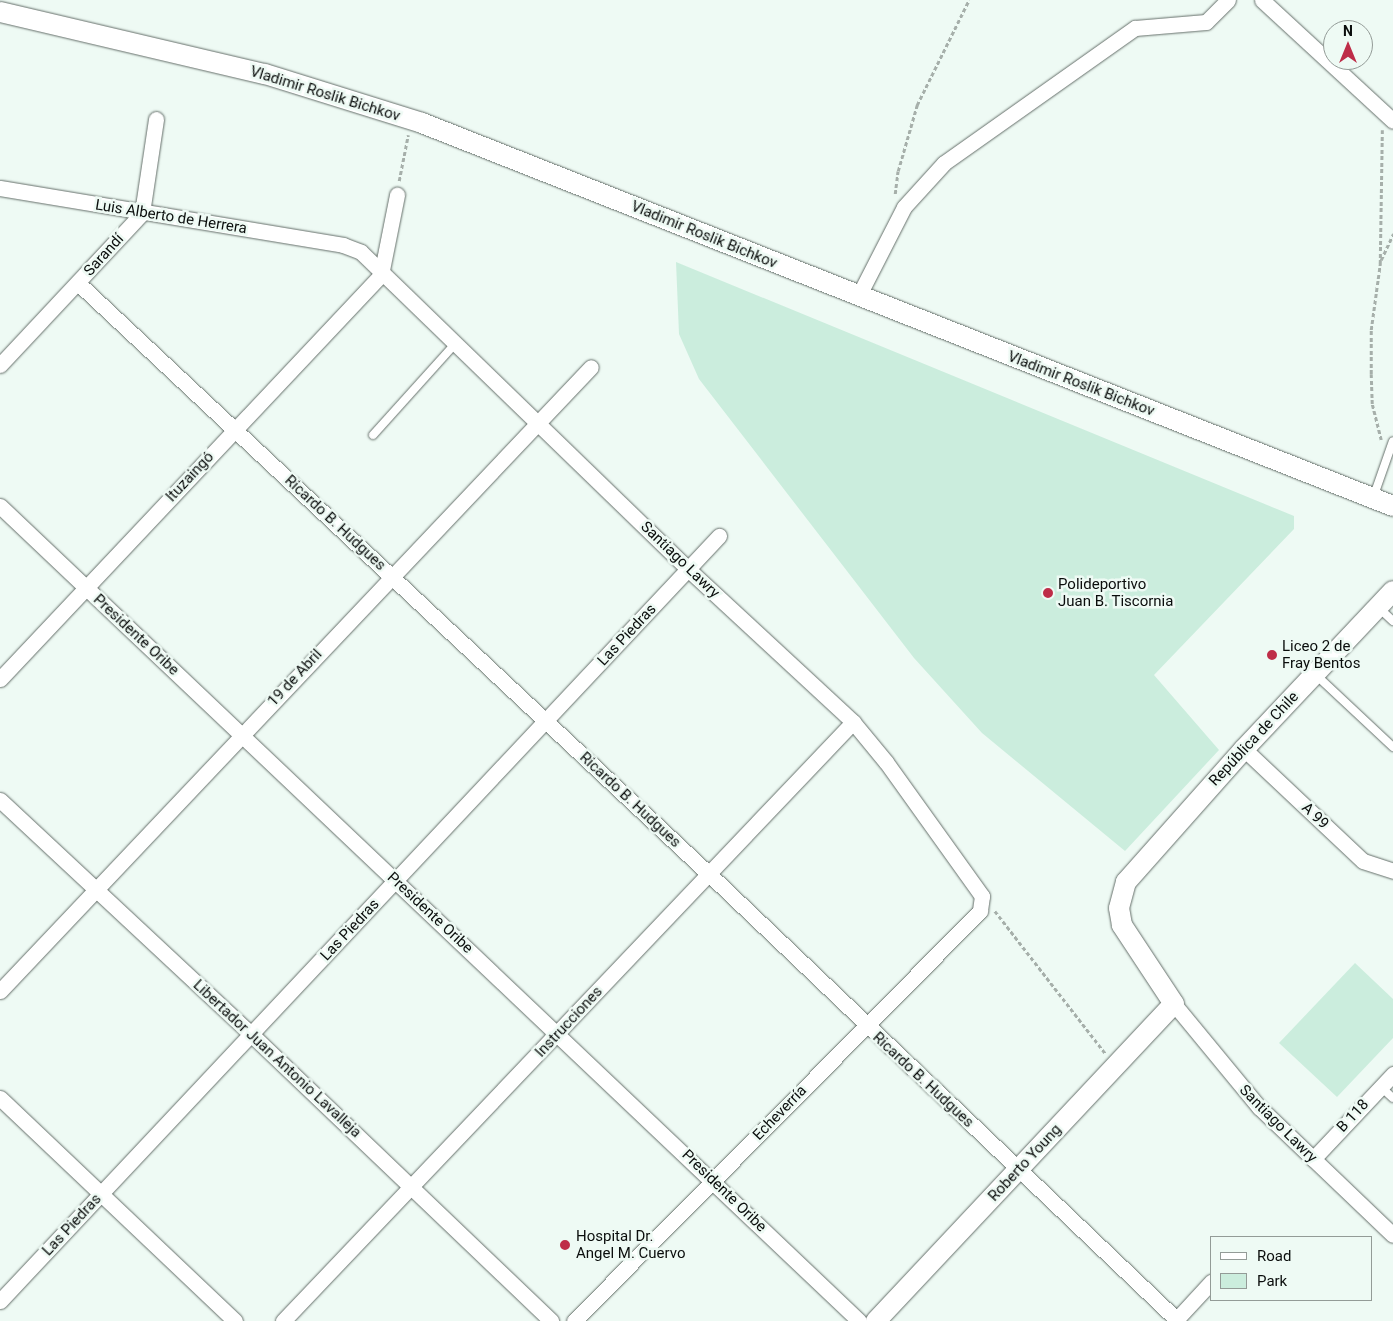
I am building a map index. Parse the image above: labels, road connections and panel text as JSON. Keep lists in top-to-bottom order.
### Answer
{
  "streets": {
    "street": [
      "Vladimir Roslik Bichkov",
      "Luis Alberto de Herrera",
      "Sarandí",
      "Ituzaingó",
      "Ricardo B. Hudgues",
      "Santiago Lawry",
      "Presidente Oribe",
      "Las Piedras",
      "19 de Abril",
      "República de Chile",
      "A 99",
      "Instrucciones",
      "Libertador Juan Antonio Lavalleja",
      "Echeverría",
      "B 118",
      "Roberto Young"
    ]
  },
  "crossings": [
    ["Luis Alberto de Herrera", "Sarandí"],
    ["Luis Alberto de Herrera", "Santiago Lawry"],
    ["Sarandí", "Ricardo B. Hudgues"],
    ["Ituzaingó", "Ricardo B. Hudgues"],
    ["Ituzaingó", "Santiago Lawry"],
    ["Ituzaingó", "Presidente Oribe"],
    ["Ricardo B. Hudgues", "Las Piedras"],
    ["Ricardo B. Hudgues", "19 de Abril"],
    ["Ricardo B. Hudgues", "Instrucciones"],
    ["Ricardo B. Hudgues", "Echeverría"],
    ["Ricardo B. Hudgues", "Roberto Young"],
    ["Santiago Lawry", "Las Piedras"],
    ["Santiago Lawry", "19 de Abril"],
    ["Santiago Lawry", "República de Chile"],
    ["Santiago Lawry", "Instrucciones"],
    ["Santiago Lawry", "Echeverría"],
    ["Santiago Lawry", "B 118"],
    ["Santiago Lawry", "Roberto Young"],
    ["Presidente Oribe", "Las Piedras"],
    ["Presidente Oribe", "19 de Abril"],
    ["Presidente Oribe", "Instrucciones"],
    ["Presidente Oribe", "Echeverría"],
    ["Las Piedras", "Libertador Juan Antonio Lavalleja"],
    ["19 de Abril", "Libertador Juan Antonio Lavalleja"],
    ["República de Chile", "A 99"],
    ["República de Chile", "Roberto Young"],
    ["Instrucciones", "Libertador Juan Antonio Lavalleja"]
  ],
  "places": ["Polideportivo Juan B. Tiscornia", "Liceo 2 de Fray Bentos", "Hospital Dr. Angel M. Cuervo"],
  "legend": ["Road", "Park"],
  "north": "top"
}
